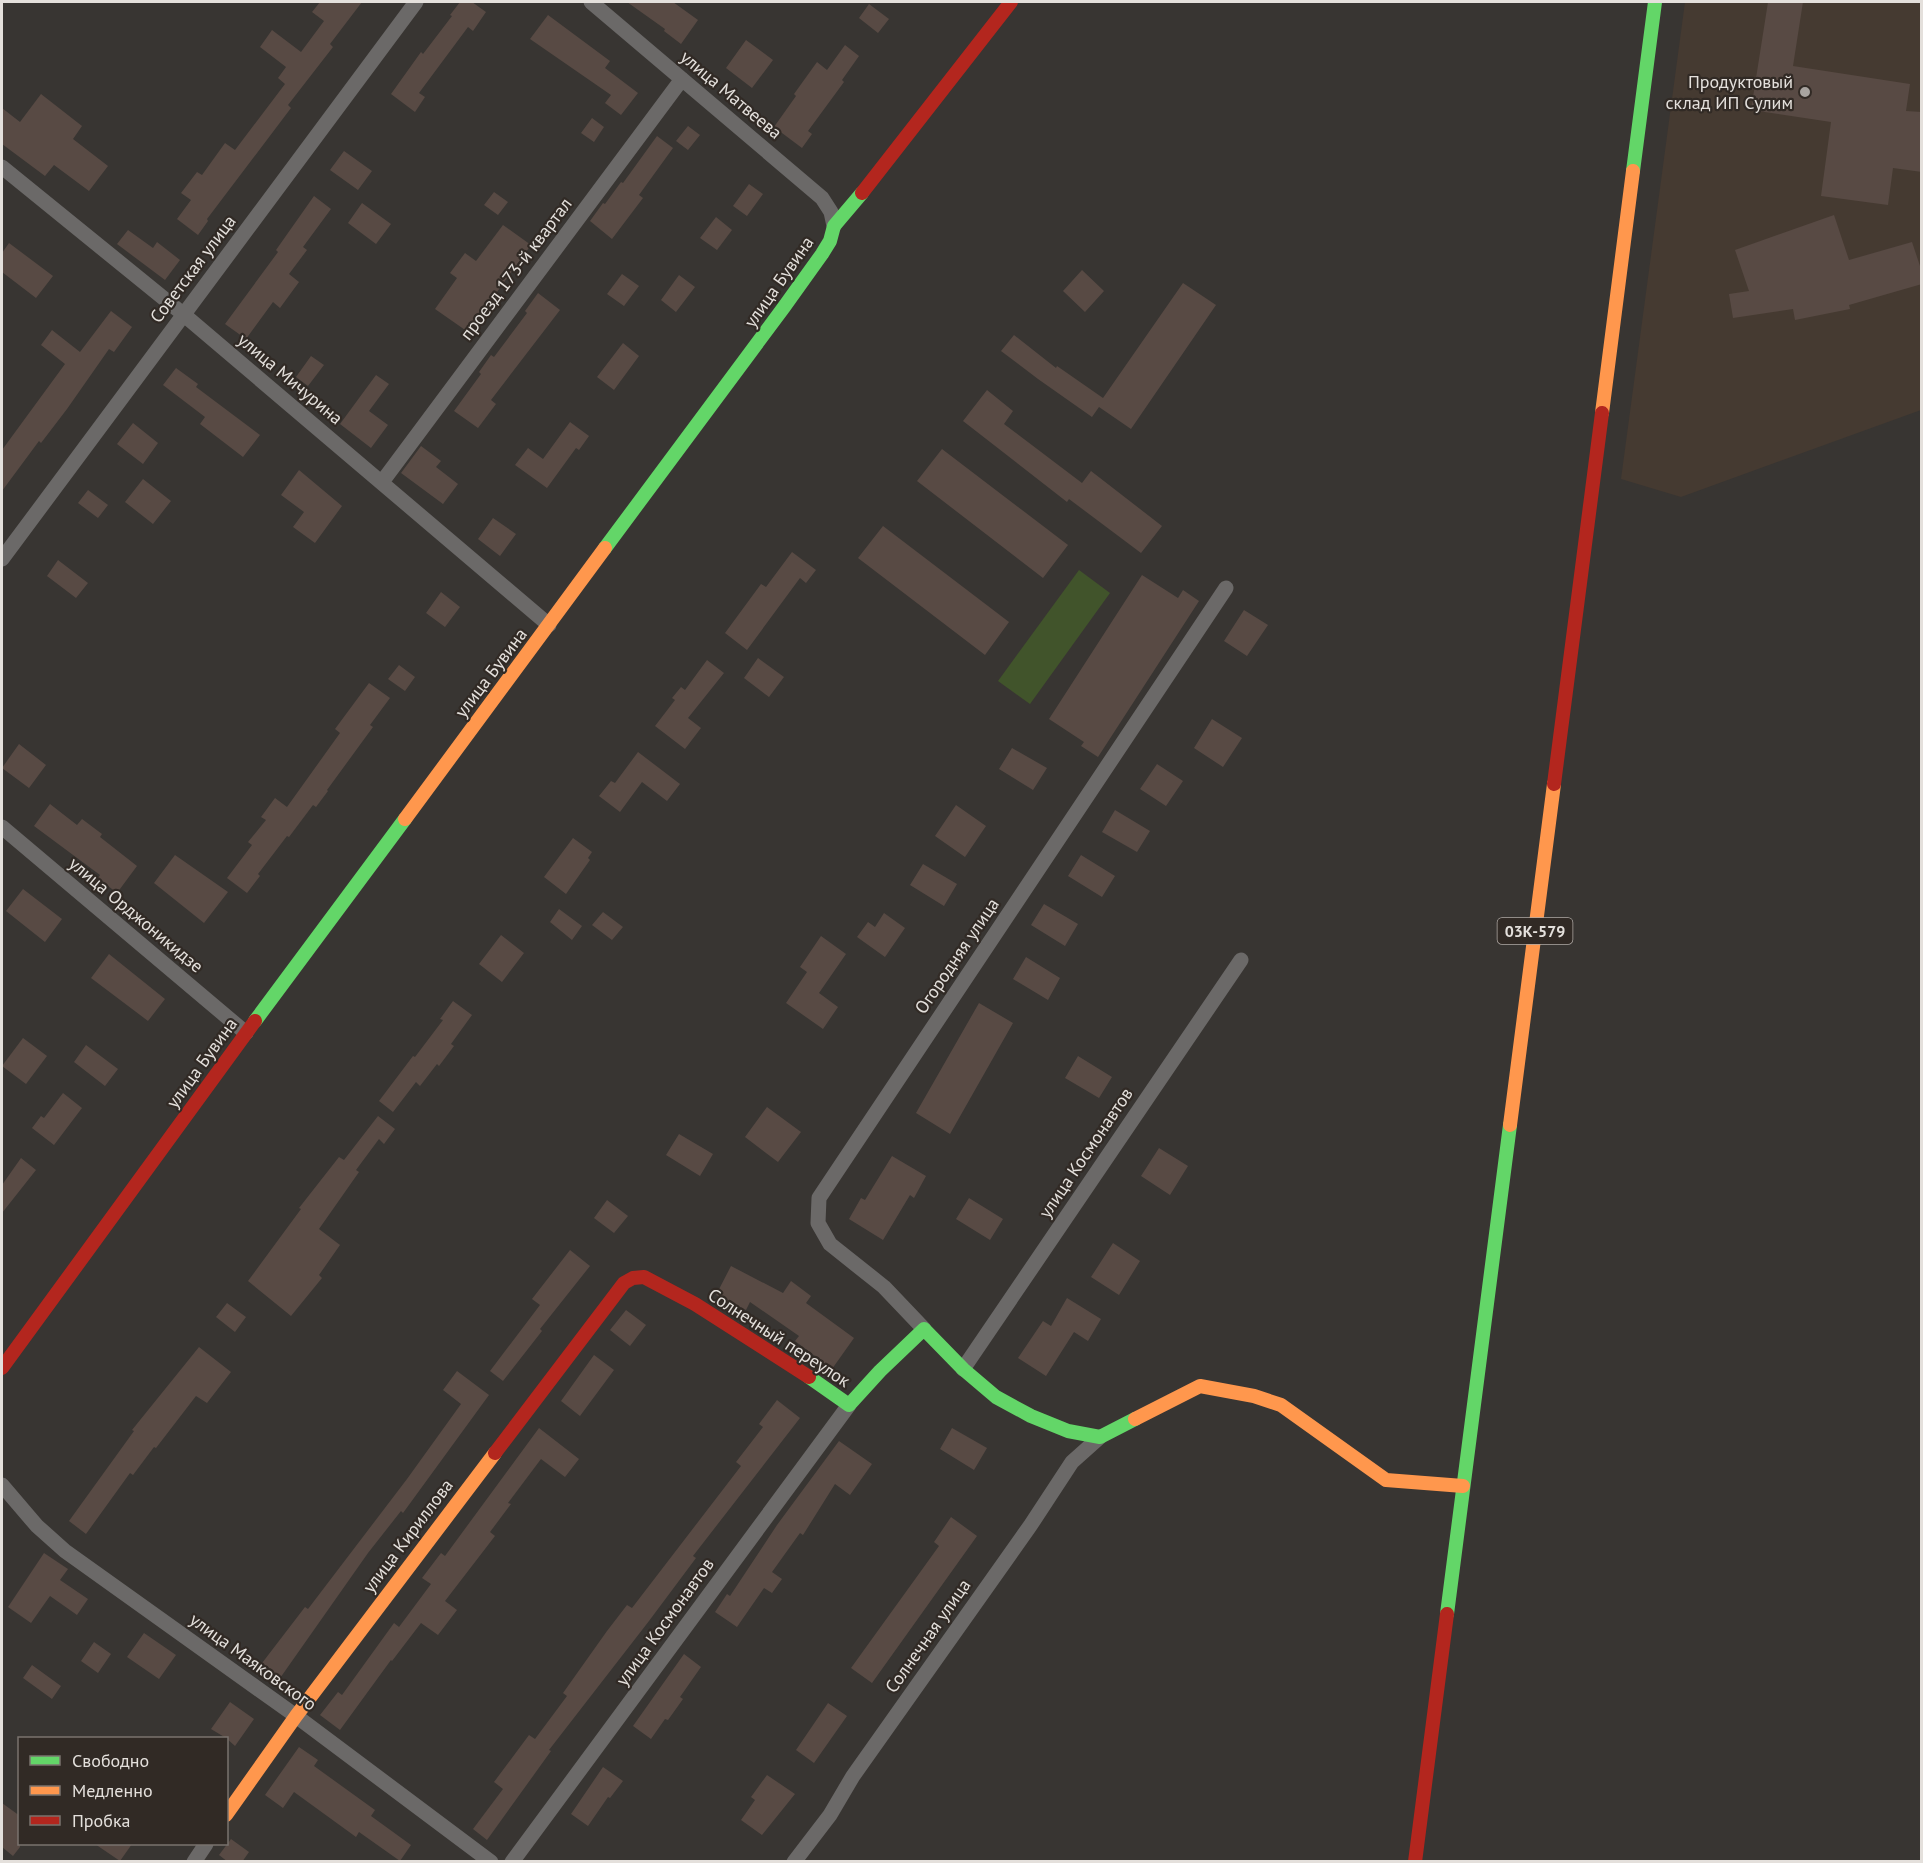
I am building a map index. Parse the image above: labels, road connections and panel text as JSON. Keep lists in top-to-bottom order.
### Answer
{
  "streets": {
    "street": [
      "улица Матвеева",
      "Советская улица",
      "проезд 173-й квартал",
      "улица Бувина",
      "улица Мичурина",
      "улица Орджоникидзе",
      "03К-579",
      "Огородняя улица",
      "улица Космонавтов",
      "Солнечный переулок",
      "улица Кириллова",
      "Солнечная улица",
      "улица Маяковского"
    ]
  },
  "crossings": [
    ["улица Матвеева", "проезд 173-й квартал"],
    ["улица Матвеева", "улица Бувина"],
    ["Советская улица", "улица Мичурина"],
    ["проезд 173-й квартал", "улица Мичурина"],
    ["улица Бувина", "улица Мичурина"],
    ["улица Бувина", "улица Орджоникидзе"],
    ["Огородняя улица", "Солнечный переулок"],
    ["улица Космонавтов", "Солнечный переулок"],
    ["Солнечный переулок", "улица Кириллова"],
    ["улица Кириллова", "улица Маяковского"]
  ],
  "places": ["Продуктовый склад ИП Сулим"],
  "legend": ["Свободно", "Медленно", "Пробка"]
}
